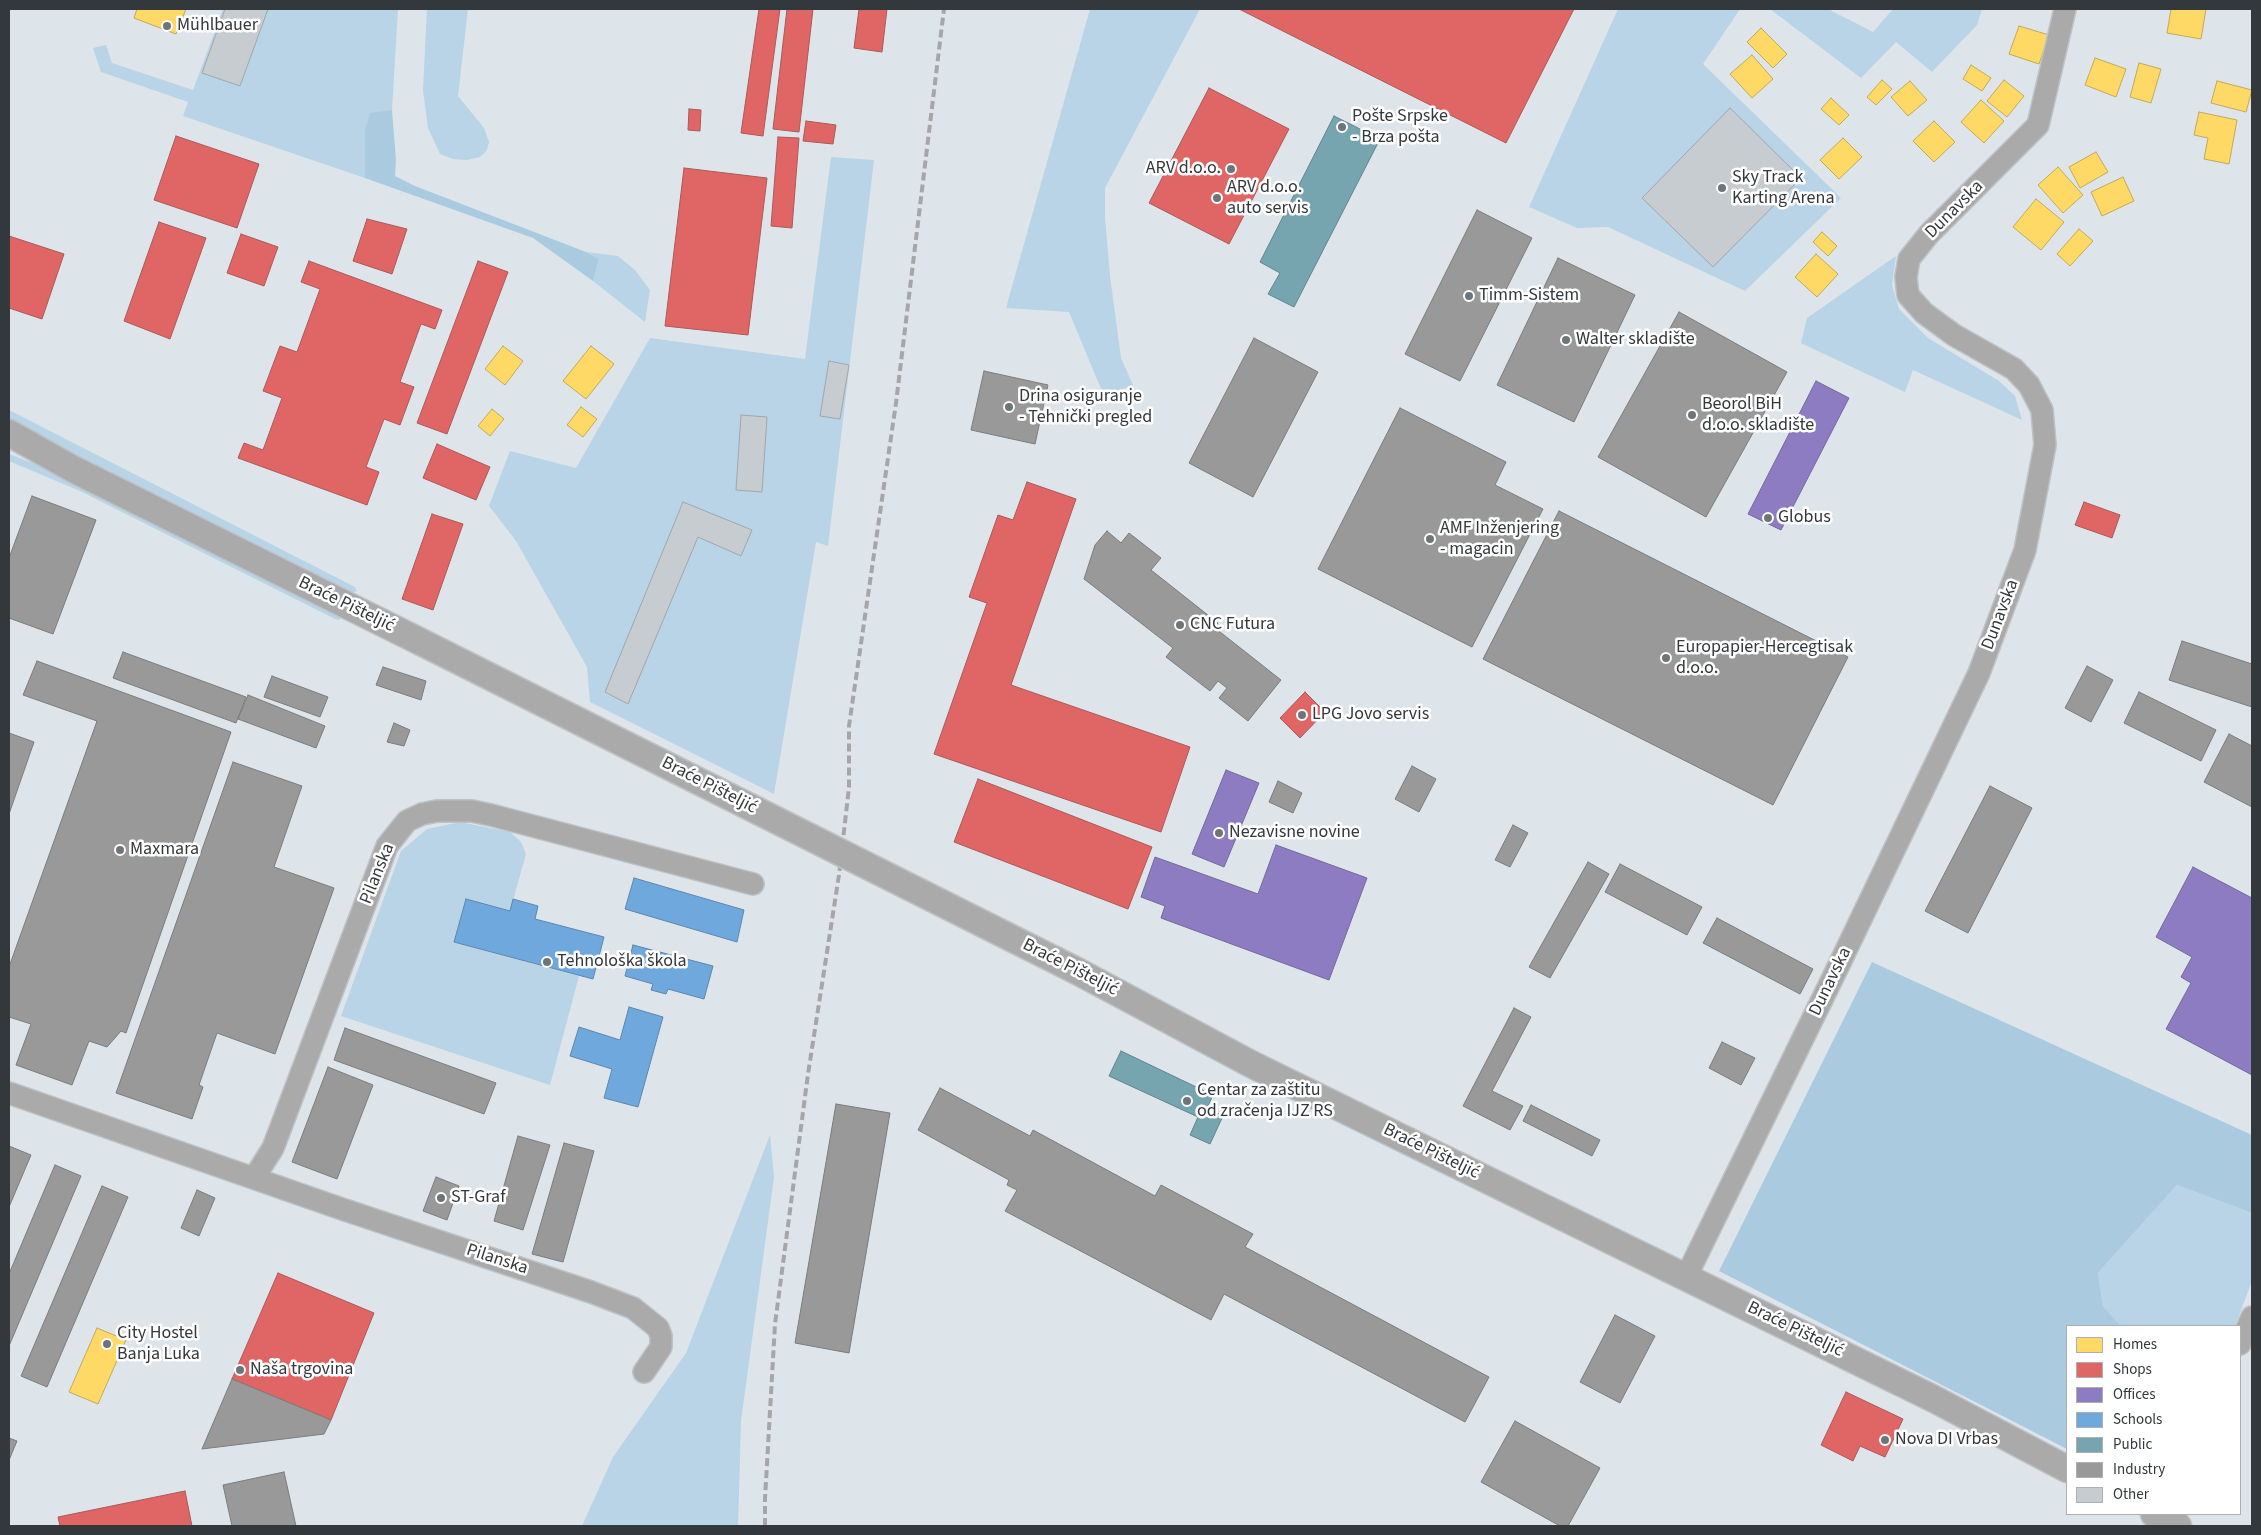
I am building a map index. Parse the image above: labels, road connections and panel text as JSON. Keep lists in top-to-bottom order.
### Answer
{
  "streets": {
    "street": ["Dunavska", "Braće Pišteljić", "Pilanska"]
  },
  "crossings": [
    ["Dunavska", "Braće Pišteljić"]
  ],
  "places": [
    "Mühlbauer",
    "Pošte Srpske - Brza pošta",
    "ARV d.o.o.",
    "Sky Track Karting Arena",
    "ARV d.o.o. auto servis",
    "Timm-Sistem",
    "Walter skladište",
    "Drina osiguranje - Tehnički pregled",
    "Beorol BiH d.o.o. skladište",
    "Globus",
    "AMF Inženjering - magacin",
    "CNC Futura",
    "Europapier-Hercegtisak d.o.o.",
    "LPG Jovo servis",
    "Nezavisne novine",
    "Maxmara",
    "Tehnološka škola",
    "Centar za zaštitu od zračenja IJZ RS",
    "ST-Graf",
    "City Hostel Banja Luka",
    "Naša trgovina",
    "Nova DI Vrbas"
  ],
  "legend": [
    "Homes",
    "Shops",
    "Offices",
    "Schools",
    "Public",
    "Industry",
    "Other"
  ]
}
